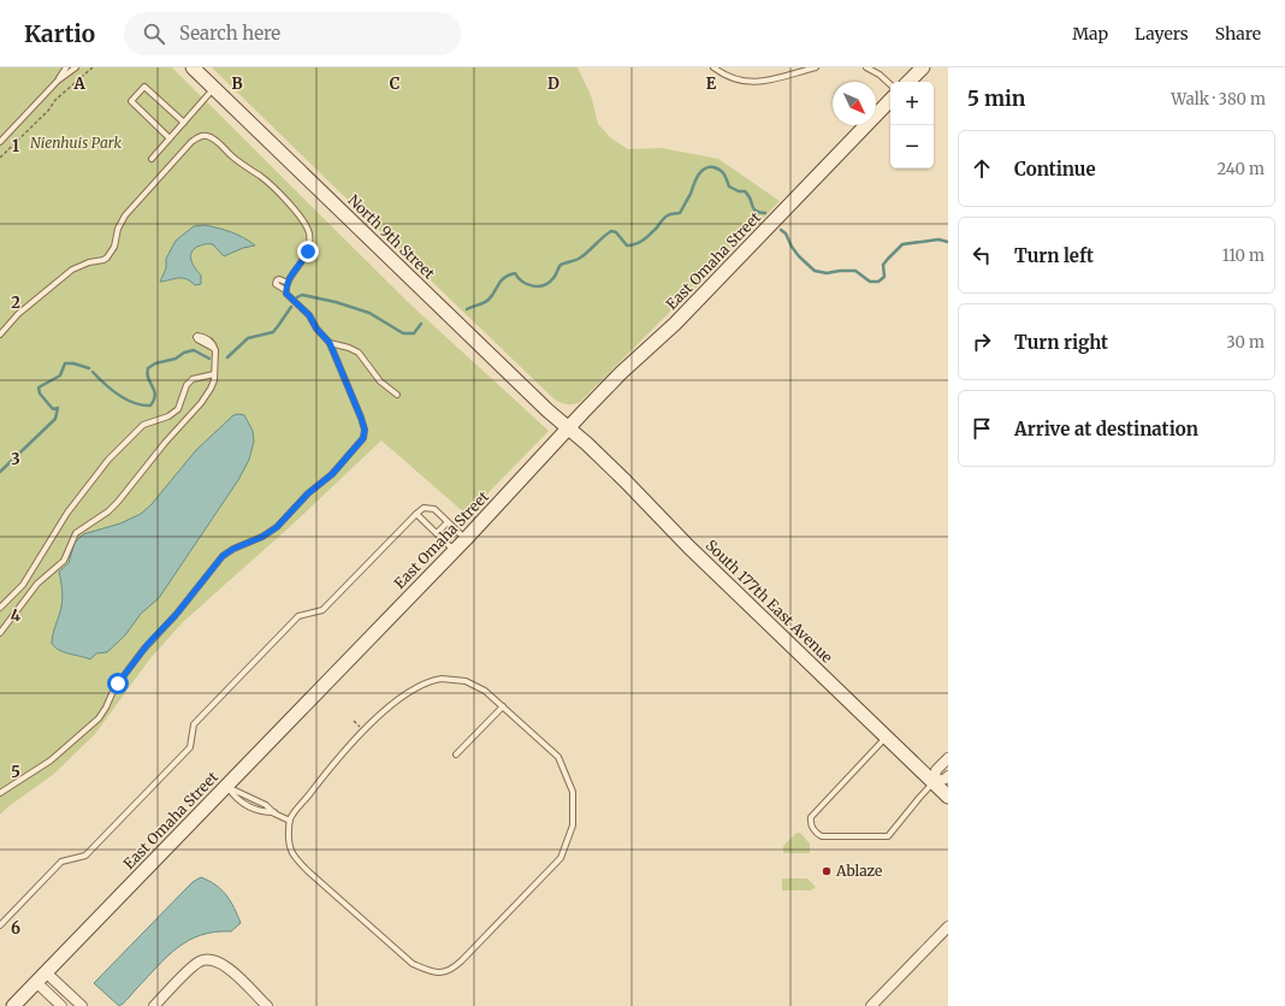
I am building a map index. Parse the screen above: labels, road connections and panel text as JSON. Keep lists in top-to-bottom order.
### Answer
{
  "streets": {
    "street": ["North 9th Street", "East Omaha Street", "South 177th East Avenue"]
  },
  "crossings": [
    ["North 9th Street", "East Omaha Street"],
    ["North 9th Street", "South 177th East Avenue"],
    ["East Omaha Street", "South 177th East Avenue"]
  ],
  "parks": ["Nienhuis Park"],
  "places": ["Ablaze"],
  "north": "bottom right",
  "page": {
    "header": "Kartio",
    "search": "Search here",
    "nav": ["Map", "Layers", "Share"],
    "heading": ["5 min", "Walk · 380 m"],
    "map_buttons": ["+", "−"],
    "list": [
      ["Continue", "240 m"],
      ["Turn left", "110 m"],
      ["Turn right", "30 m"],
      "Arrive at destination"
    ]
  },
  "grid": {
    "columns": [
      "A",
      "B",
      "C",
      "D",
      "E"
    ],
    "rows": [
      "1",
      "2",
      "3",
      "4",
      "5",
      "6"
    ]
  }
}
